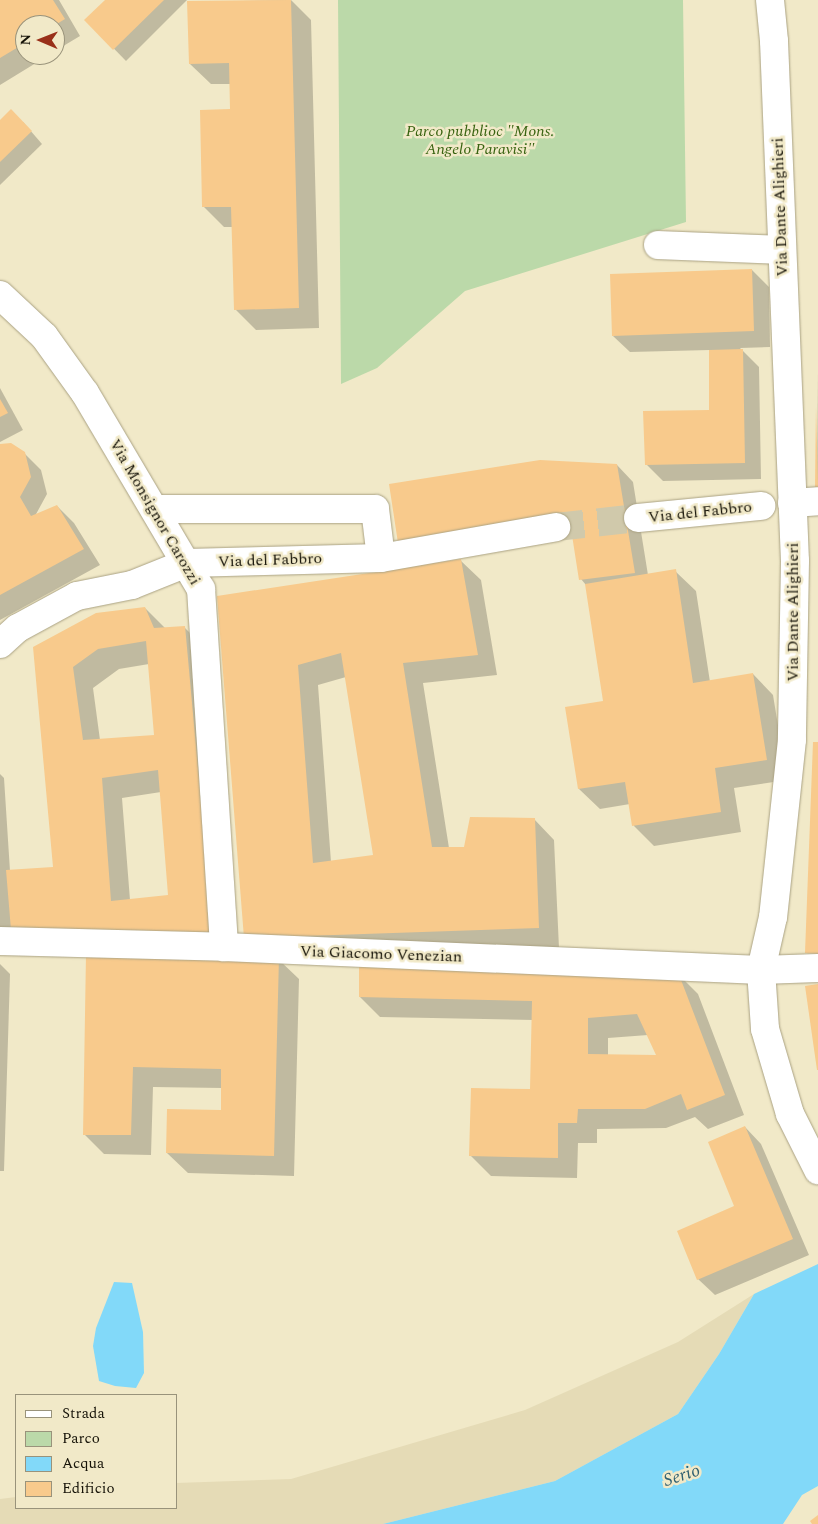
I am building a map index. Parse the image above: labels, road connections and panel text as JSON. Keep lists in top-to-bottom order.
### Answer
{
  "streets": {
    "street": [
      "Via Dante Alighieri",
      "Via Monsignor Carozzi",
      "Via del Fabbro",
      "Via Giacomo Venezian"
    ]
  },
  "crossings": [
    ["Via Dante Alighieri", "Via Giacomo Venezian"],
    ["Via Monsignor Carozzi", "Via del Fabbro"],
    ["Via Monsignor Carozzi", "Via Giacomo Venezian"]
  ],
  "water": ["Serio"],
  "parks": ["Parco pubblioc \"Mons. Angelo Paravisi\""],
  "legend": [
    "Strada",
    "Parco",
    "Acqua",
    "Edificio"
  ],
  "north": "left"
}
